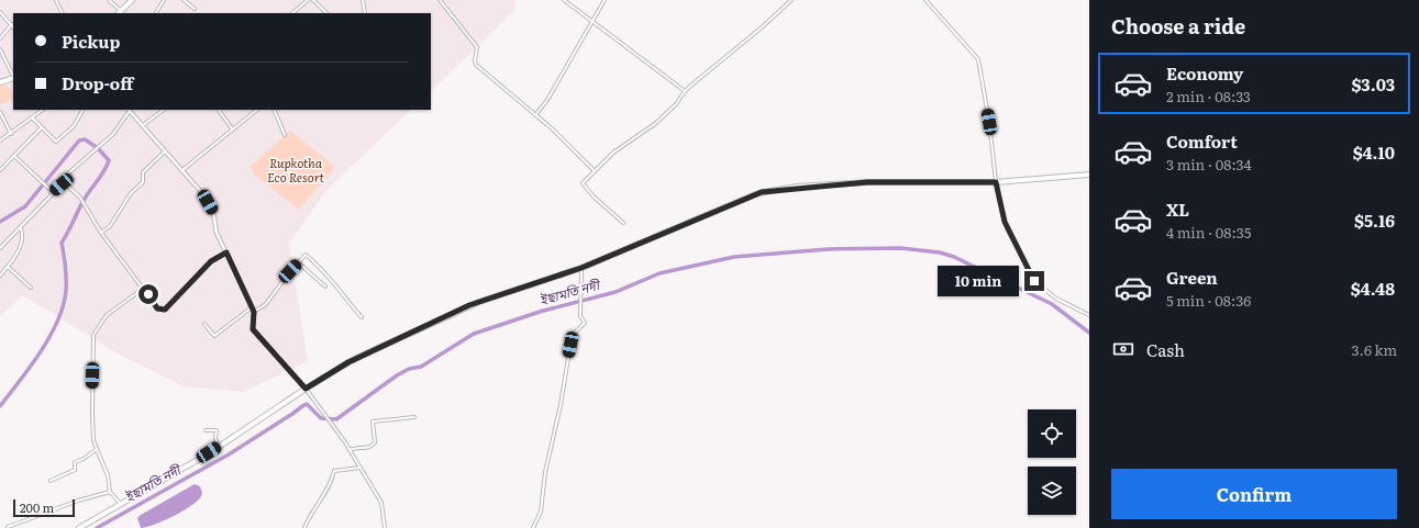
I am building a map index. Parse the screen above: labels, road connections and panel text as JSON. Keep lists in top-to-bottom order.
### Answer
{
  "water": ["ইছামতি নদী"],
  "parks": ["Rupkotha Eco Resort"],
  "scale_bar": "200 m",
  "page": {
    "heading": "Choose a ride",
    "banner": ["Pickup", "Drop-off"],
    "list": [
      {
        "name": "Economy",
        "note": "2 min · 08:33",
        "value": "$3.03"
      },
      {
        "name": "Comfort",
        "note": "3 min · 08:34",
        "value": "$4.10"
      },
      {
        "name": "XL",
        "note": "4 min · 08:35",
        "value": "$5.16"
      },
      {
        "name": "Green",
        "note": "5 min · 08:36",
        "value": "$4.48"
      }
    ],
    "bubble": "10 min",
    "pay": ["Cash", "3.6 km"],
    "buttons": "Confirm",
    "scale": "200 m"
  }
}
